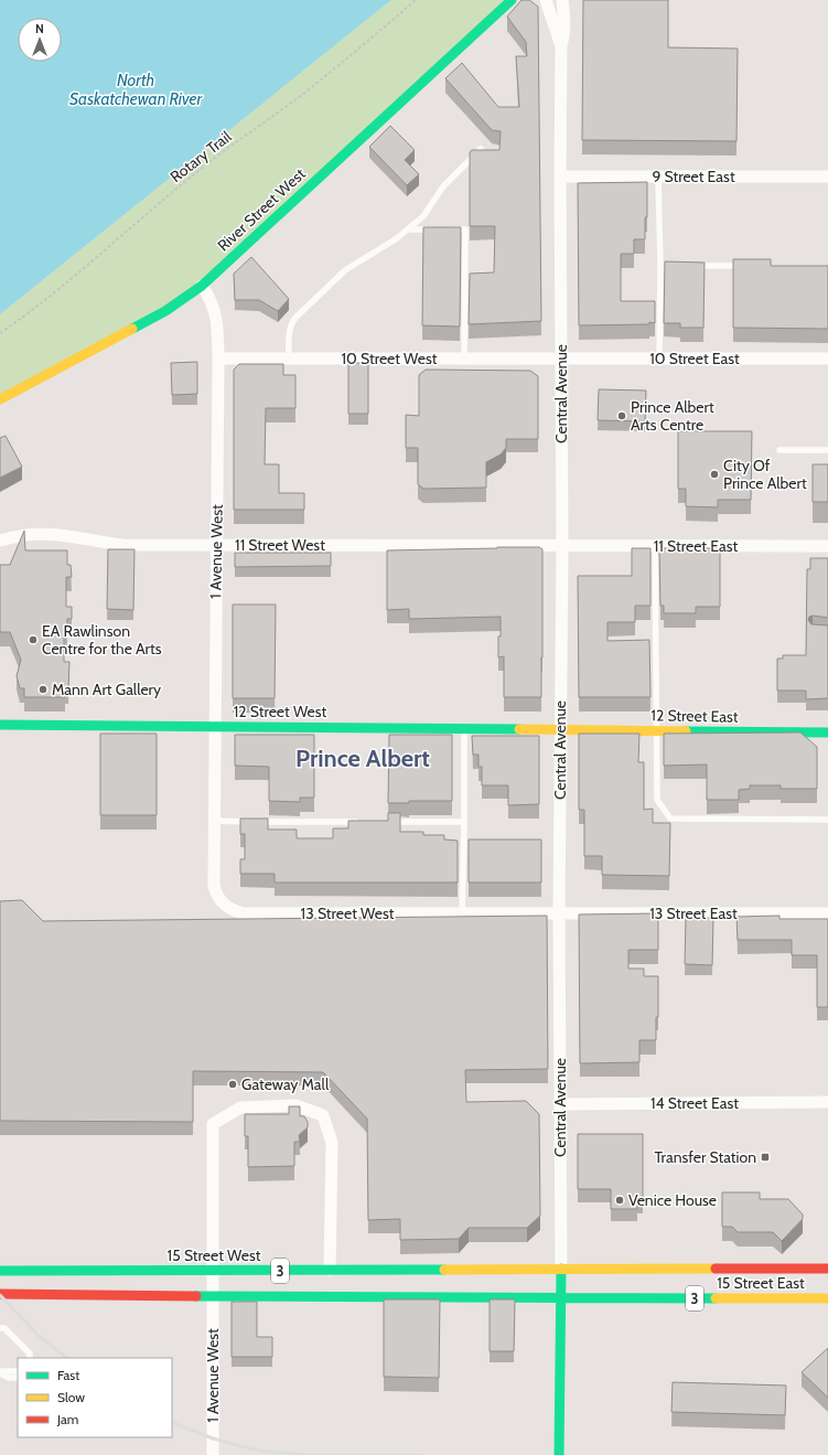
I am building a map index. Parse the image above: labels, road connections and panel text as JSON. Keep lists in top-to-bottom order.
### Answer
{
  "streets": {
    "street": [
      "9 Street East",
      "River Street West",
      "10 Street West",
      "10 Street East",
      "Central Avenue",
      "11 Street West",
      "11 Street East",
      "1 Avenue West",
      "12 Street West",
      "12 Street East",
      "13 Street West",
      "13 Street East",
      "14 Street East",
      "15 Street West",
      "3",
      "15 Street East"
    ],
    "path": ["Rotary Trail"]
  },
  "crossings": [
    ["9 Street East", "Central Avenue"],
    ["River Street West", "1 Avenue West"],
    ["10 Street West", "10 Street East"],
    ["10 Street West", "Central Avenue"],
    ["10 Street West", "1 Avenue West"],
    ["10 Street East", "Central Avenue"],
    ["Central Avenue", "11 Street West"],
    ["Central Avenue", "11 Street East"],
    ["Central Avenue", "12 Street West"],
    ["Central Avenue", "12 Street East"],
    ["Central Avenue", "13 Street West"],
    ["Central Avenue", "13 Street East"],
    ["Central Avenue", "14 Street East"],
    ["Central Avenue", "15 Street West"],
    ["Central Avenue", "3"],
    ["Central Avenue", "15 Street East"],
    ["11 Street West", "11 Street East"],
    ["11 Street West", "1 Avenue West"],
    ["1 Avenue West", "12 Street West"],
    ["1 Avenue West", "13 Street West"],
    ["1 Avenue West", "15 Street West"],
    ["1 Avenue West", "3"],
    ["12 Street West", "12 Street East"],
    ["13 Street West", "13 Street East"],
    ["15 Street West", "15 Street East"],
    ["3", "15 Street East"]
  ],
  "districts": ["Prince Albert"],
  "water": ["North Saskatchewan River"],
  "places": {
    "other": [
      "Prince Albert Arts Centre",
      "City Of Prince Albert",
      "EA Rawlinson Centre for the Arts",
      "Mann Art Gallery",
      "Gateway Mall",
      "Venice House"
    ],
    "transit": ["Transfer Station"]
  },
  "legend": ["Fast", "Slow", "Jam"],
  "north": "top"
}
